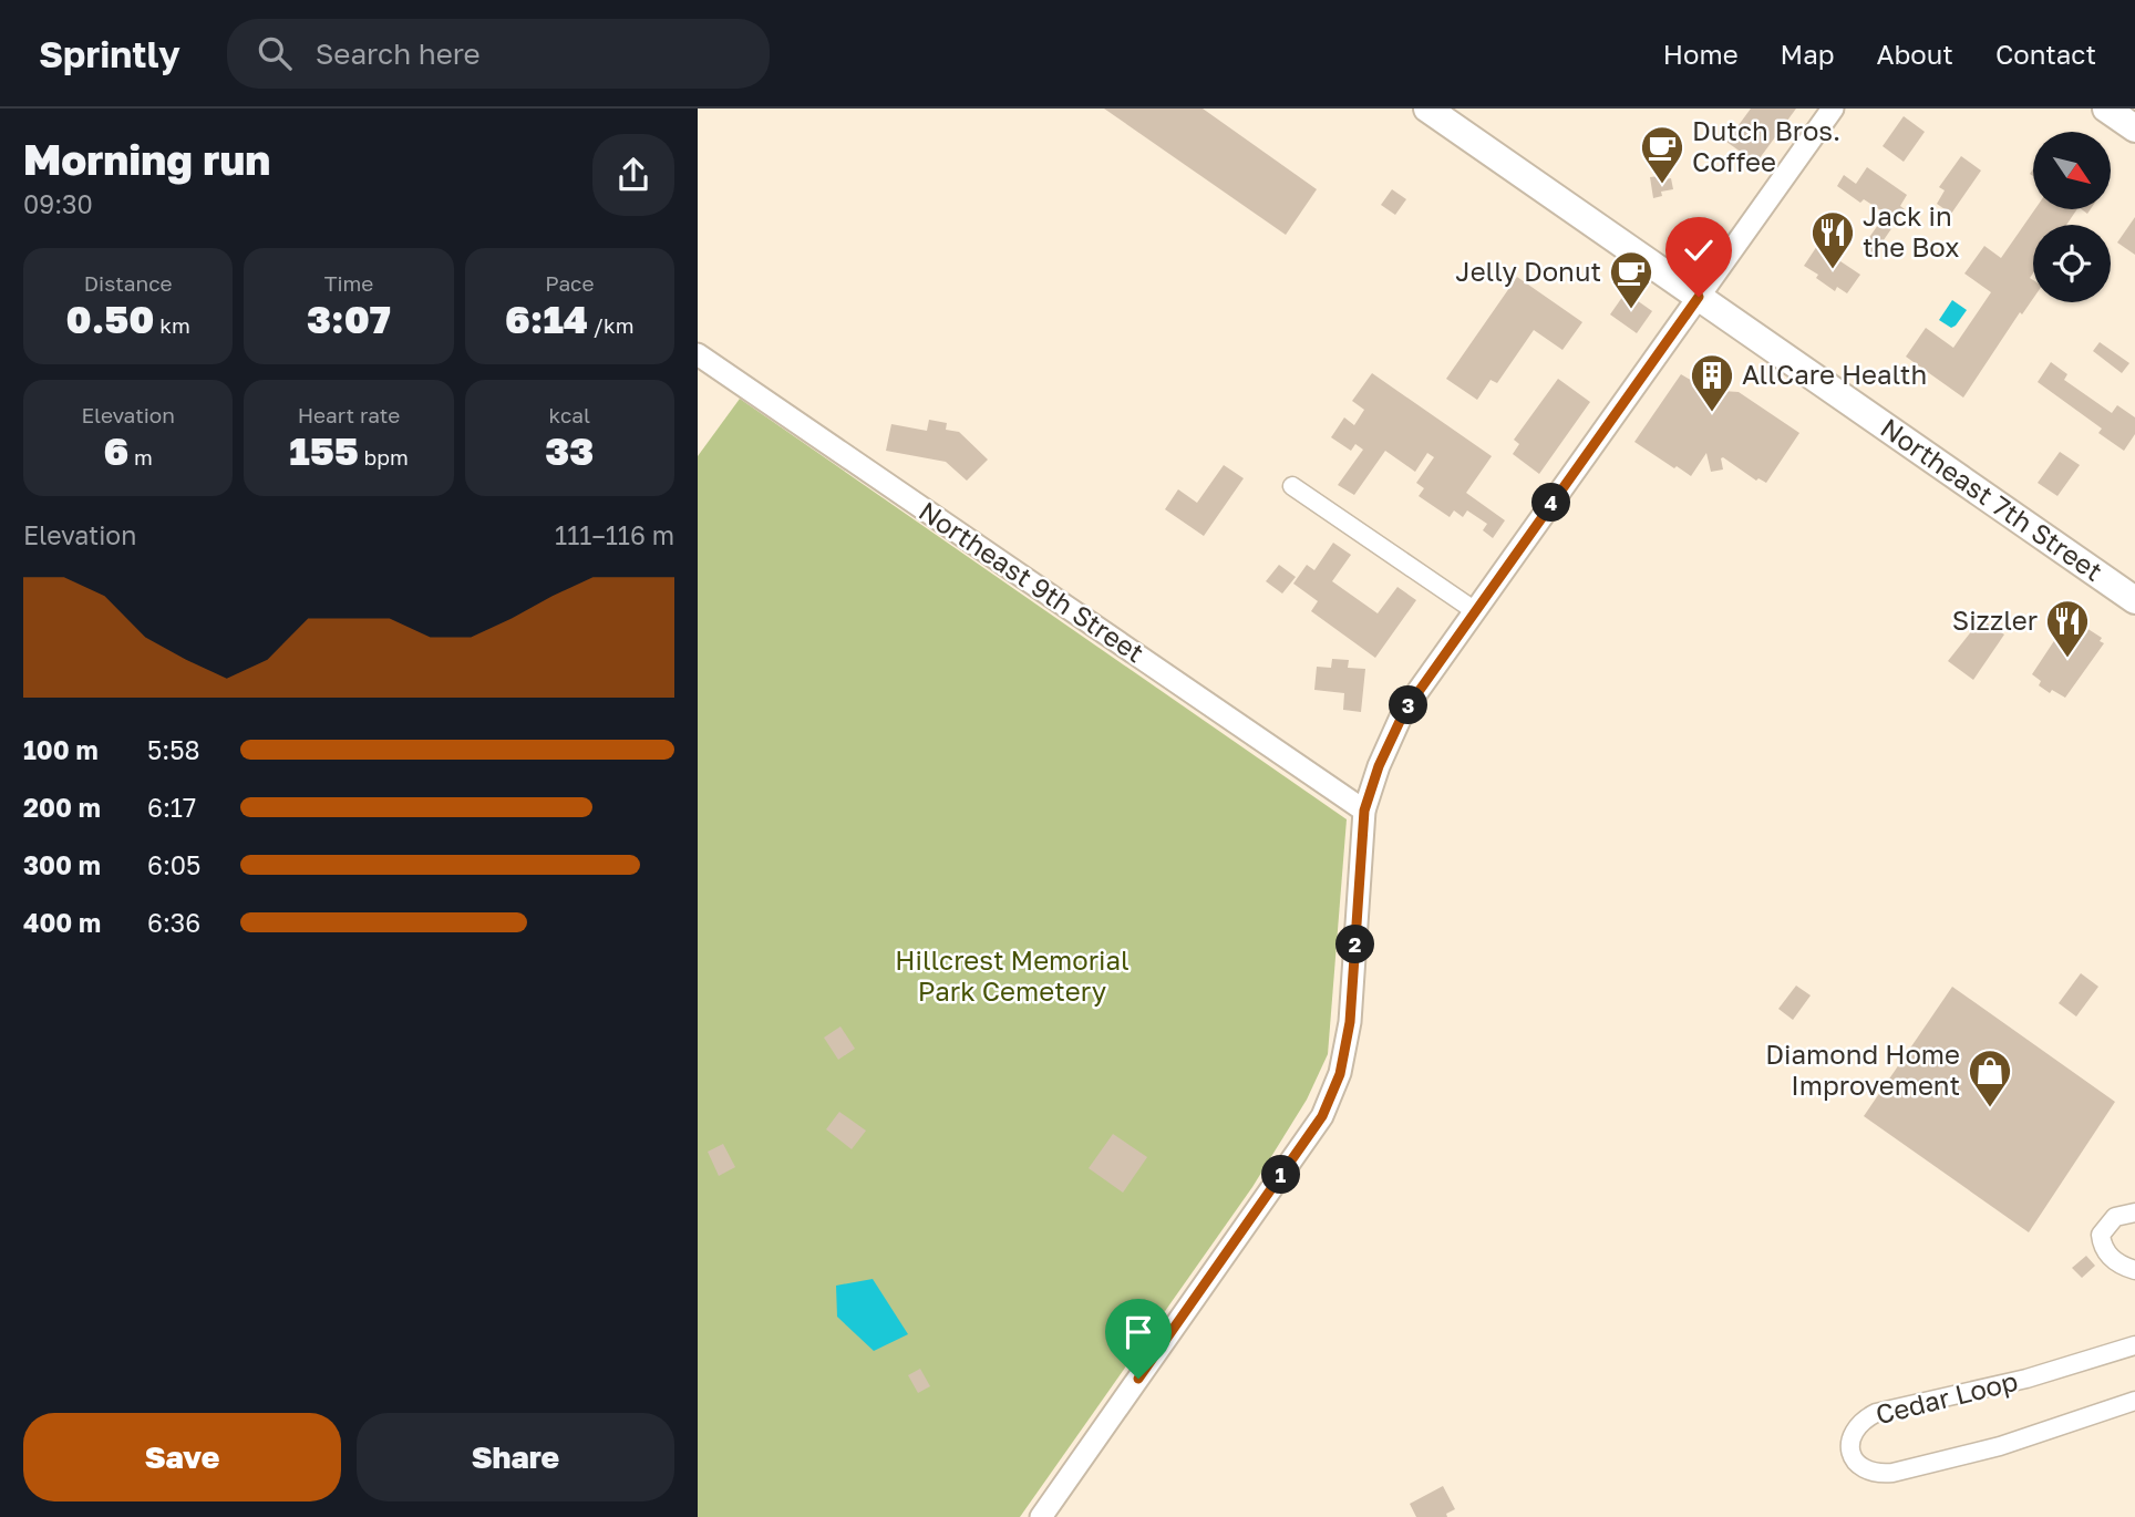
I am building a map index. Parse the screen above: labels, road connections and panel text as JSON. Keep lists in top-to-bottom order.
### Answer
{
  "streets": {
    "highway": ["Northeast 7th Street"],
    "street": ["Northeast 9th Street", "Cedar Loop"]
  },
  "parks": ["Hillcrest Memorial Park Cemetery"],
  "places": {
    "cafe": ["Dutch Bros. Coffee", "Jelly Donut"],
    "restaurant": ["Jack in the Box", "Sizzler"],
    "building": ["AllCare Health"],
    "shop": ["Diamond Home Improvement"]
  },
  "north": "bottom right",
  "page": {
    "header": "Sprintly",
    "search": "Search here",
    "nav": [
      "Home",
      "Map",
      "About",
      "Contact"
    ],
    "heading": ["Morning run", "09:30"],
    "stats": [
      ["Distance", "0.50 km"],
      ["Time", "3:07"],
      ["Pace", "6:14 /km"],
      ["Elevation", "6 m"],
      ["Heart rate", "155 bpm"],
      ["kcal", "33"]
    ],
    "pins": [
      "4",
      "3",
      "2",
      "1"
    ],
    "chart": ["Elevation", "111–116 m"],
    "list": [
      {
        "name": "100 m",
        "note": "5:58"
      },
      {
        "name": "200 m",
        "note": "6:17"
      },
      {
        "name": "300 m",
        "note": "6:05"
      },
      {
        "name": "400 m",
        "note": "6:36"
      }
    ],
    "buttons": ["Save", "Share"]
  }
}
